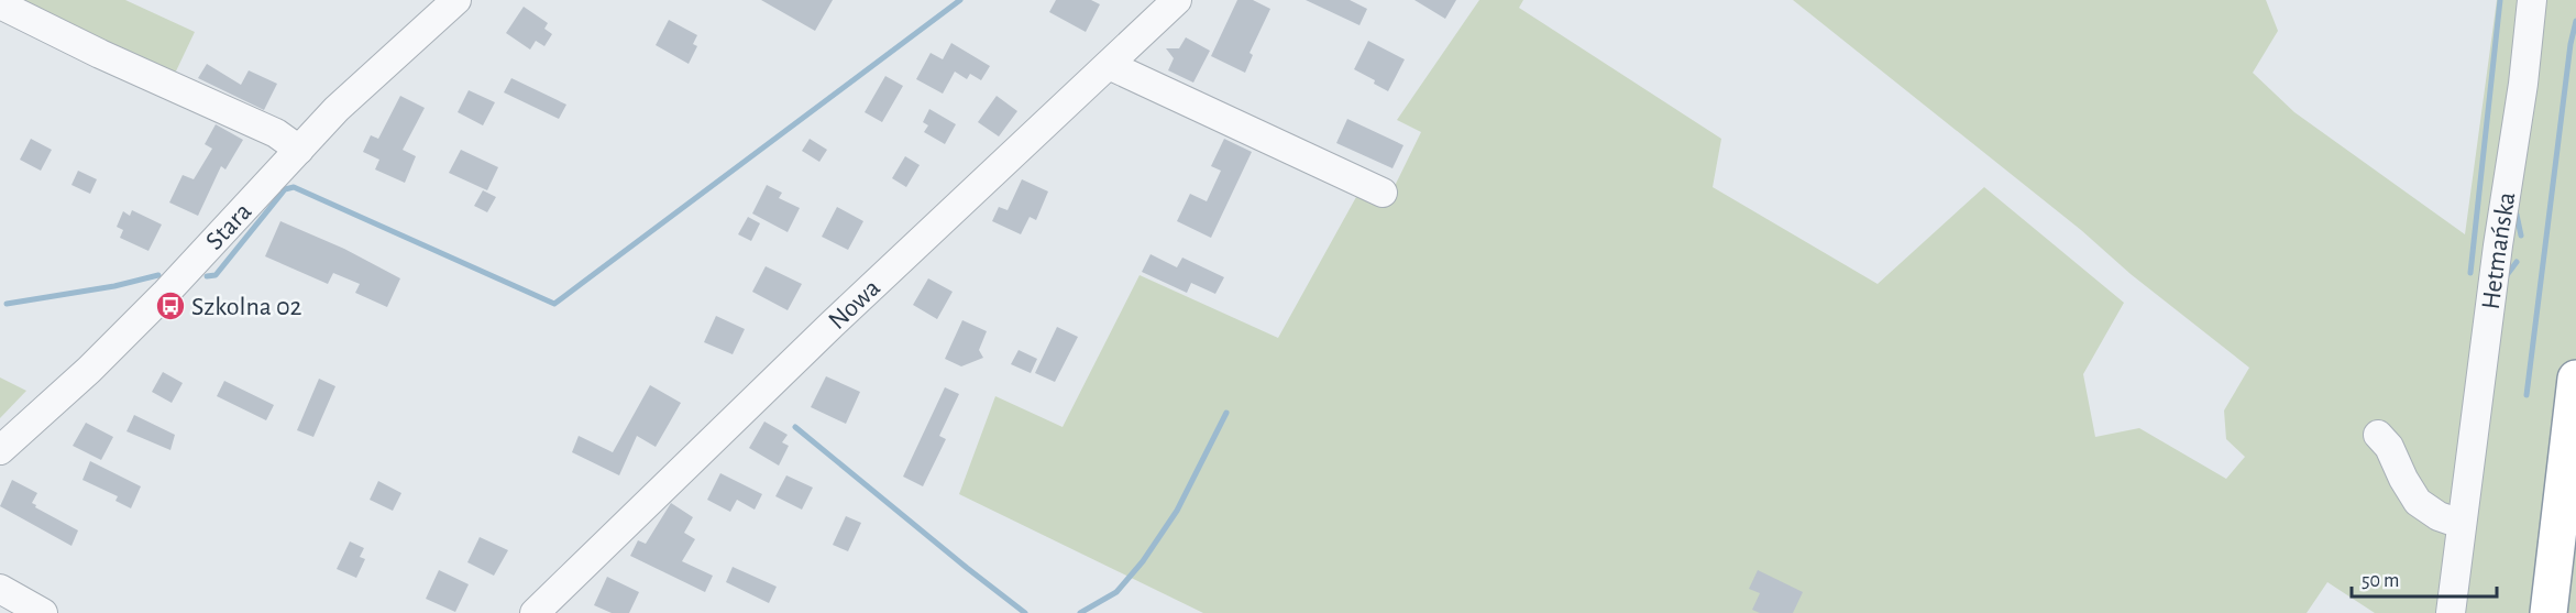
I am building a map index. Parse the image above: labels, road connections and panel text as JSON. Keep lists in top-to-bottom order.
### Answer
{
  "streets": {
    "street": ["Stara", "Hetmańska", "Nowa"]
  },
  "places": {
    "bus stop": ["Szkolna 02"]
  },
  "scale_bar": "50 m"
}
